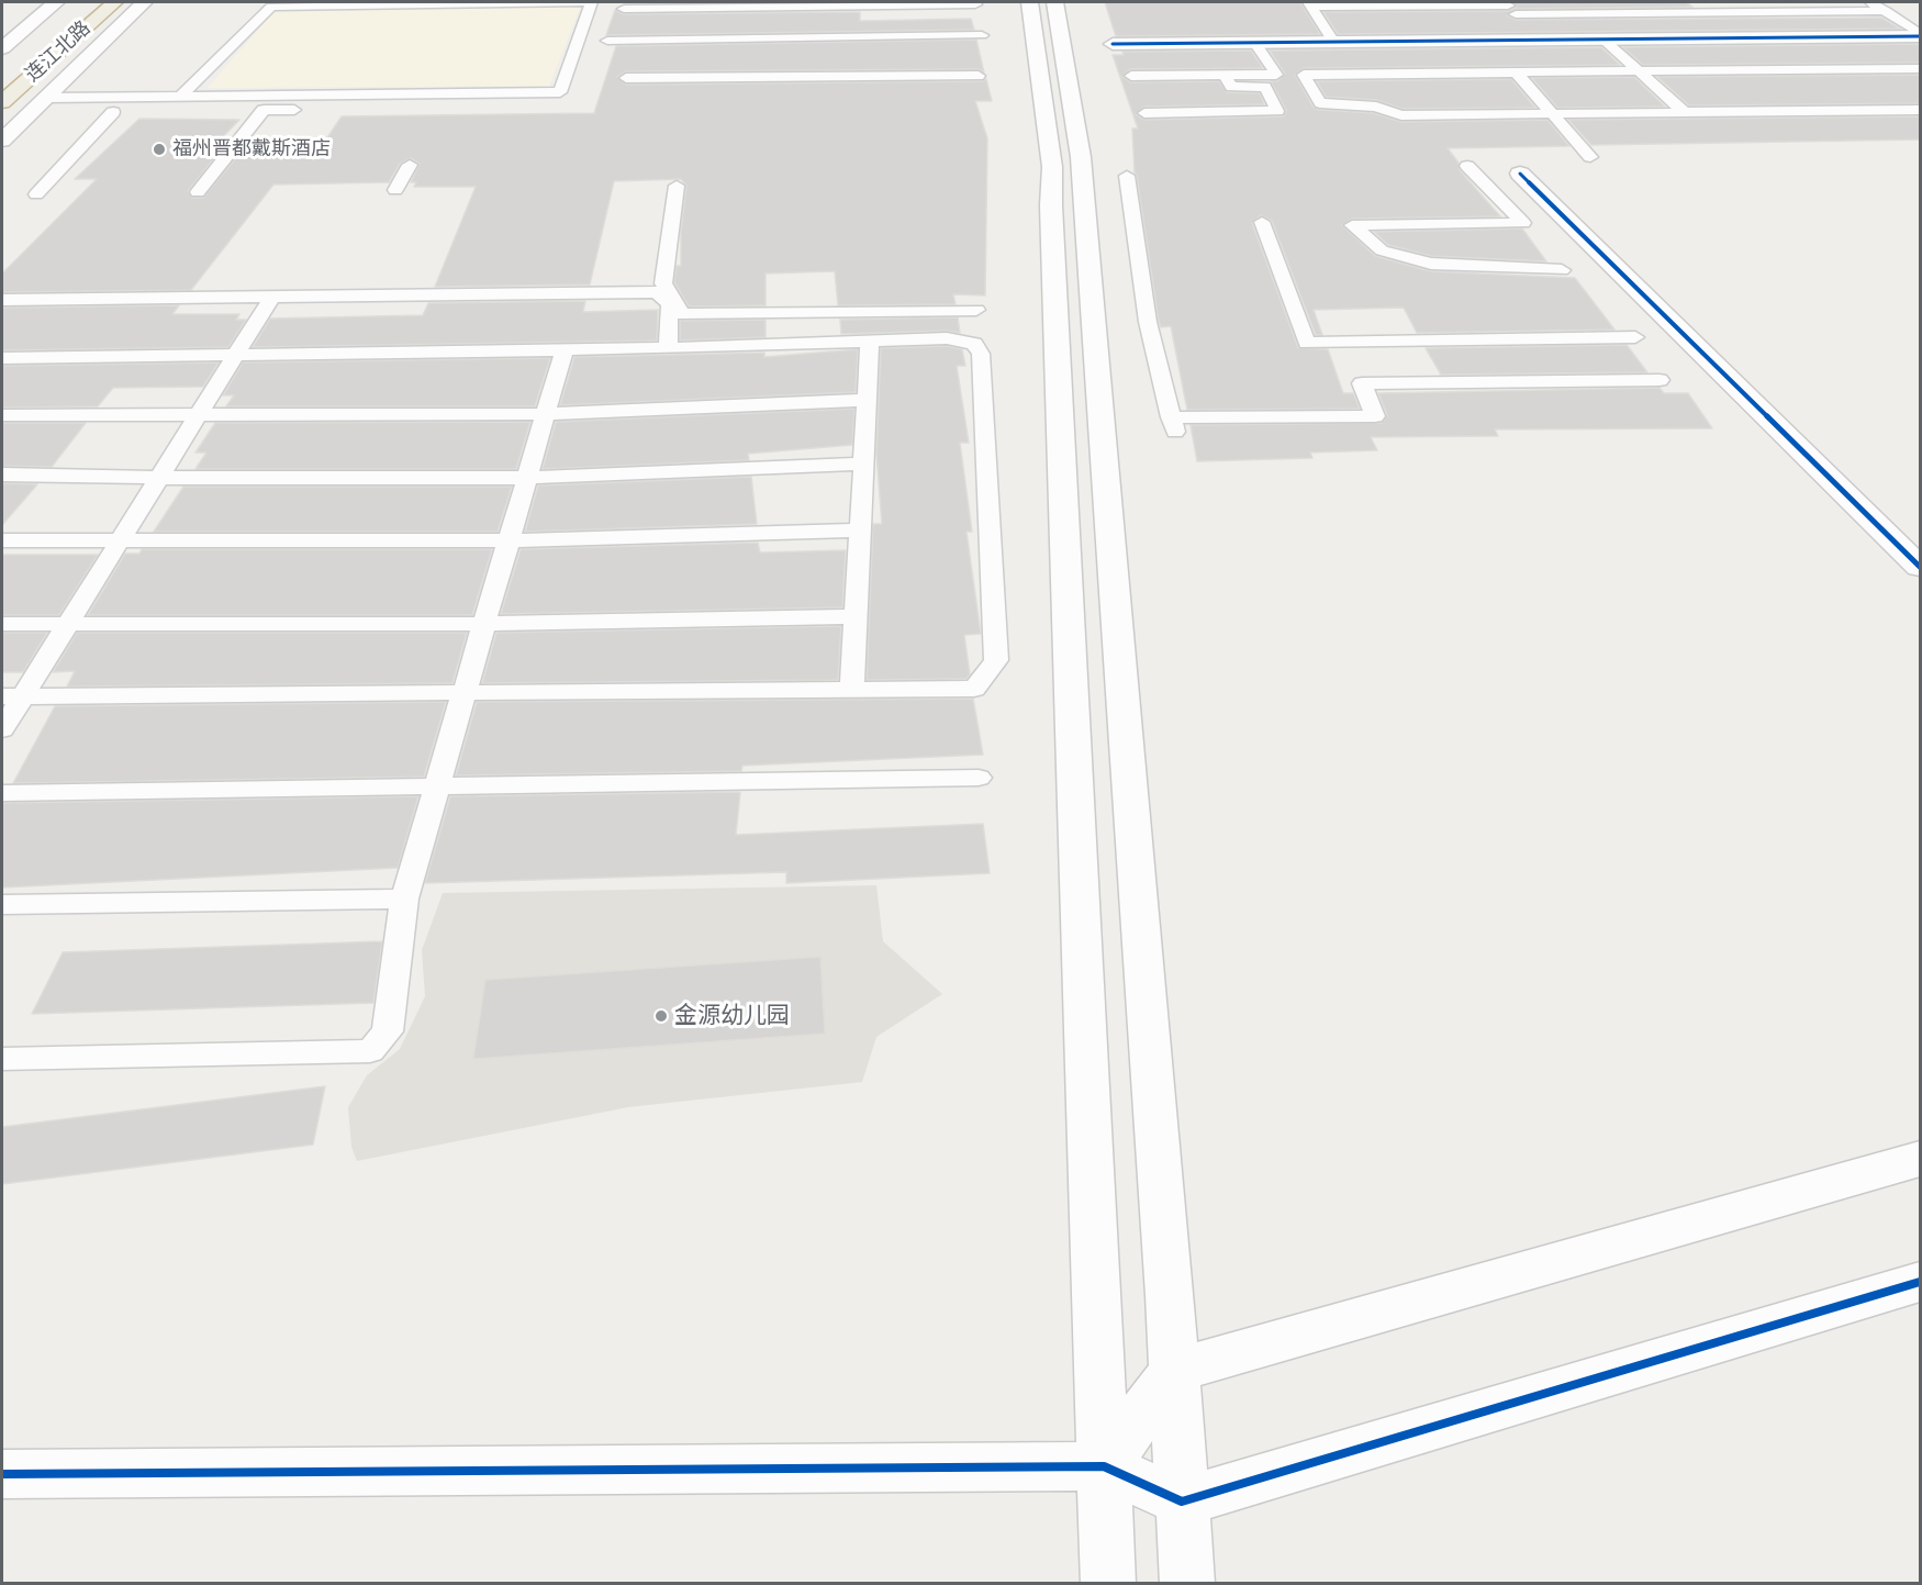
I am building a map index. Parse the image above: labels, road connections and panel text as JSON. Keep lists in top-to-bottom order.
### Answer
{
  "streets": {
    "highway": ["连江北路"]
  },
  "places": ["福州晋都戴斯酒店", "金源幼儿园"]
}
